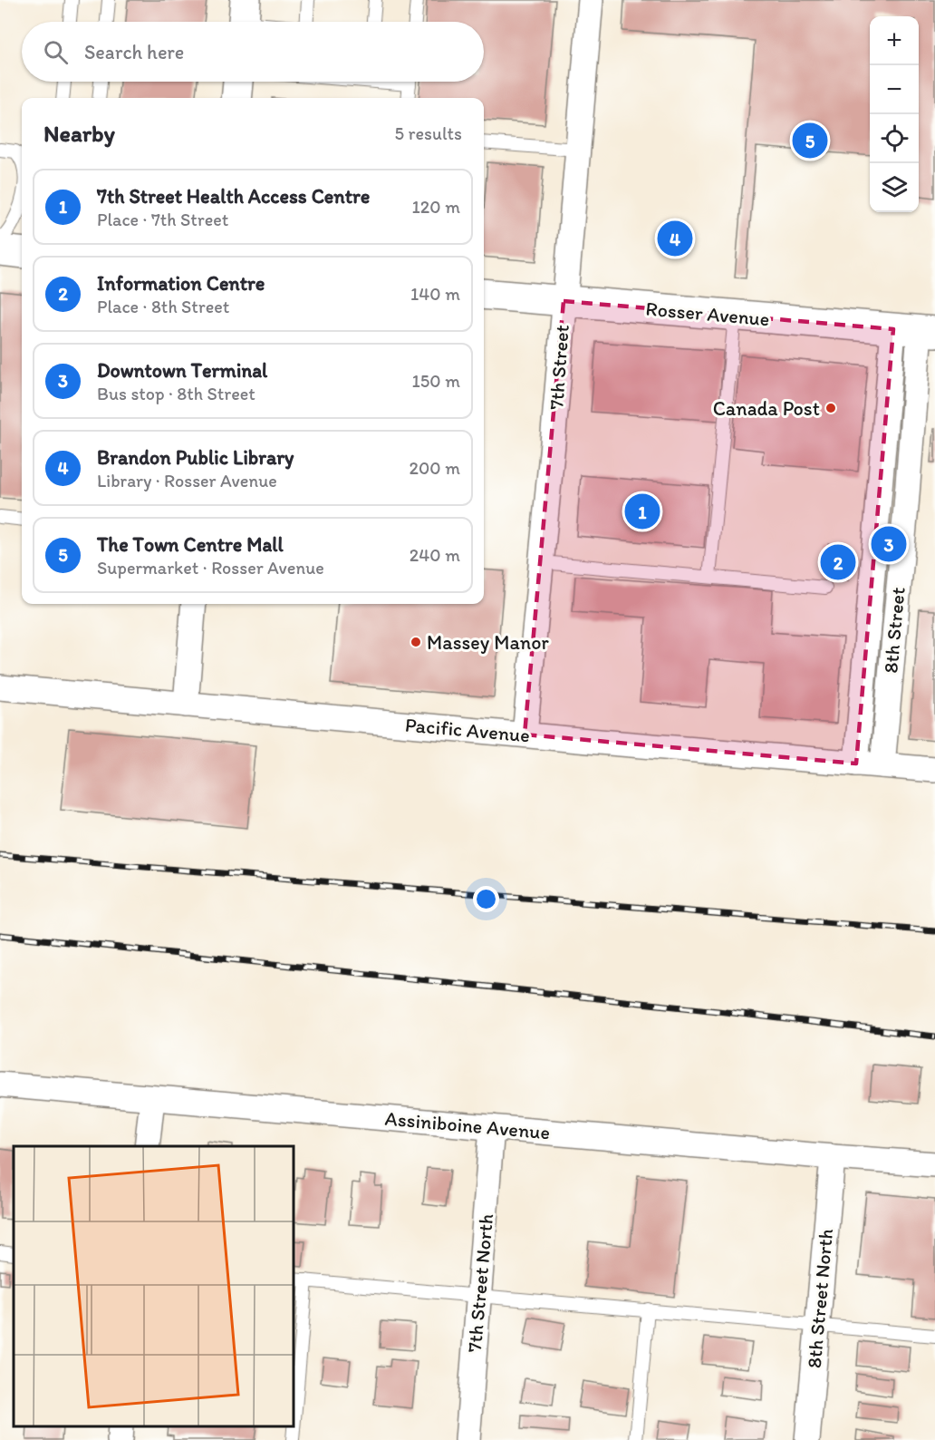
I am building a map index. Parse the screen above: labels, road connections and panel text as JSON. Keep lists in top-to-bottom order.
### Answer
{
  "streets": {
    "street": [
      "Rosser Avenue",
      "7th Street",
      "8th Street",
      "Pacific Avenue",
      "Assiniboine Avenue",
      "7th Street North",
      "8th Street North"
    ]
  },
  "crossings": [
    ["Rosser Avenue", "7th Street"],
    ["Rosser Avenue", "8th Street"],
    ["7th Street", "Pacific Avenue"],
    ["8th Street", "Pacific Avenue"],
    ["Assiniboine Avenue", "7th Street North"],
    ["Assiniboine Avenue", "8th Street North"]
  ],
  "places": ["Canada Post", "Massey Manor"],
  "page": {
    "map_buttons": ["+", "−"],
    "search": "Search here",
    "heading": ["Nearby", "5 results"],
    "pins": [
      "5",
      "4",
      "1",
      "3",
      "2"
    ],
    "list": [
      {
        "mark": "1",
        "name": "7th Street Health Access Centre",
        "note": "Place · 7th Street",
        "value": "120 m"
      },
      {
        "mark": "2",
        "name": "Information Centre",
        "note": "Place · 8th Street",
        "value": "140 m"
      },
      {
        "mark": "3",
        "name": "Downtown Terminal",
        "note": "Bus stop · 8th Street",
        "value": "150 m"
      },
      {
        "mark": "4",
        "name": "Brandon Public Library",
        "note": "Library · Rosser Avenue",
        "value": "200 m"
      },
      {
        "mark": "5",
        "name": "The Town Centre Mall",
        "note": "Supermarket · Rosser Avenue",
        "value": "240 m"
      }
    ]
  }
}
